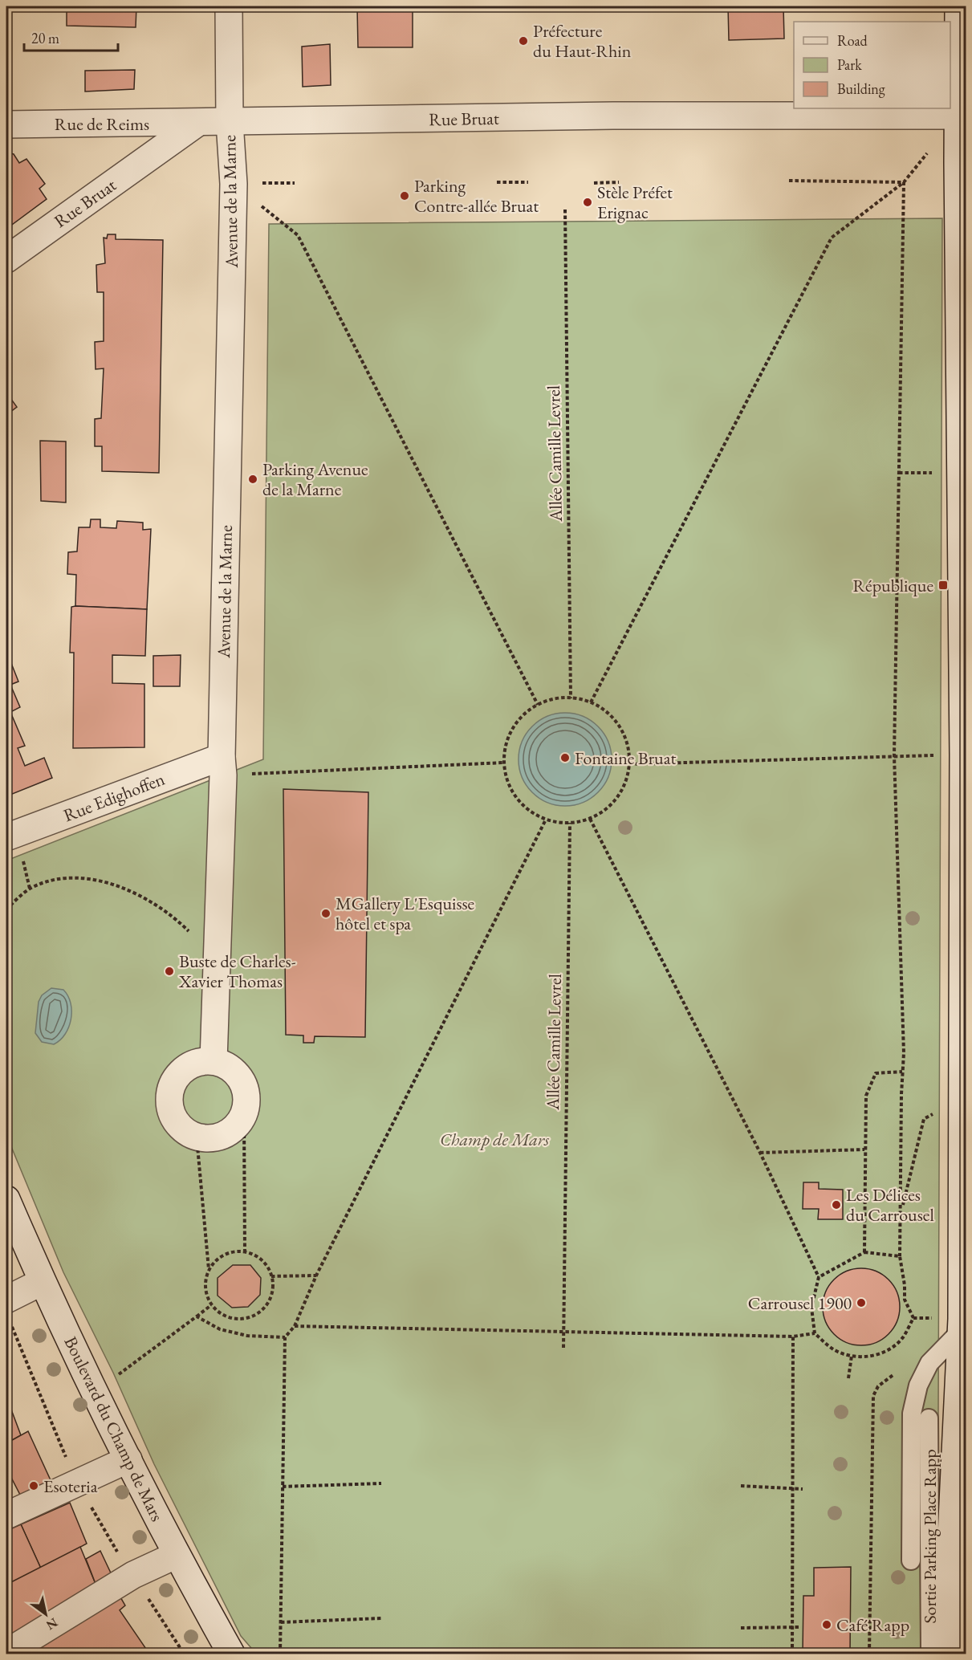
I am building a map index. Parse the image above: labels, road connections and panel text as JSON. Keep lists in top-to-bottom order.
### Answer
{
  "streets": {
    "street": [
      "Rue Bruat",
      "Rue de Reims",
      "Avenue de la Marne",
      "Rue Edighoffen",
      "Boulevard du Champ de Mars"
    ],
    "lane": ["Sortie Parking Place Rapp"],
    "path": ["Allée Camille Levrel"]
  },
  "crossings": [
    ["Rue Bruat", "Rue de Reims"],
    ["Rue Bruat", "Avenue de la Marne"],
    ["Avenue de la Marne", "Rue Edighoffen"]
  ],
  "parks": ["Champ de Mars"],
  "places": {
    "other": [
      "Préfecture du Haut-Rhin",
      "Parking Contre-allée Bruat",
      "Stèle Préfet Erignac",
      "Parking Avenue de la Marne",
      "Fontaine Bruat",
      "MGallery L'Esquisse hôtel et spa",
      "Buste de Charles- Xavier Thomas",
      "Les Délices du Carrousel",
      "Carrousel 1900",
      "Esoteria",
      "Café Rapp"
    ],
    "transit": ["République"]
  },
  "legend": ["Road", "Park", "Building"],
  "scale_bar": "20 m",
  "north": "bottom right"
}
